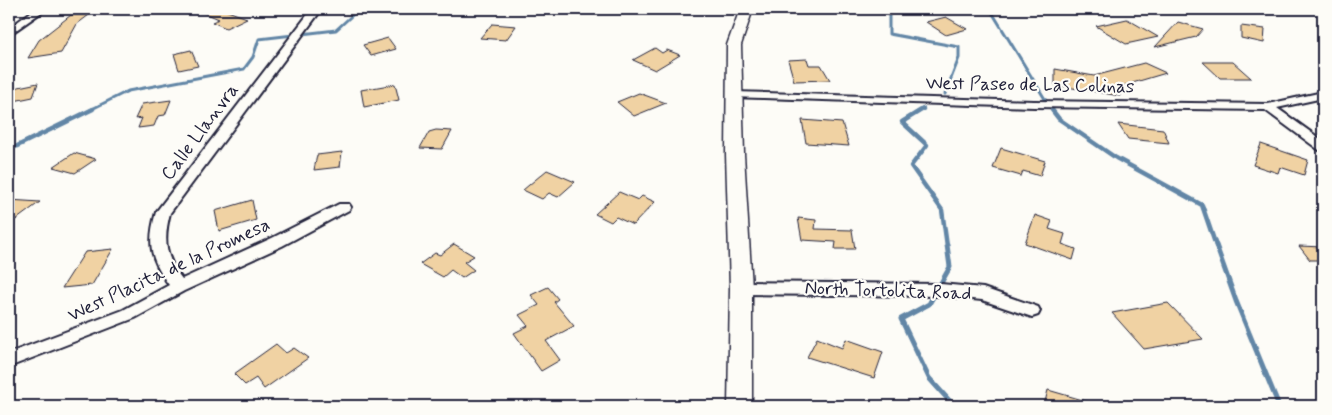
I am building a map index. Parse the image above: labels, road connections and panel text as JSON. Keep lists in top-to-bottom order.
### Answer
{
  "streets": {
    "street": [
      "West Paseo de Las Colinas",
      "Calle Llanvra",
      "West Placita de la Promesa",
      "North Tortolita Road"
    ]
  },
  "crossings": [
    ["Calle Llanvra", "West Placita de la Promesa"]
  ]
}
